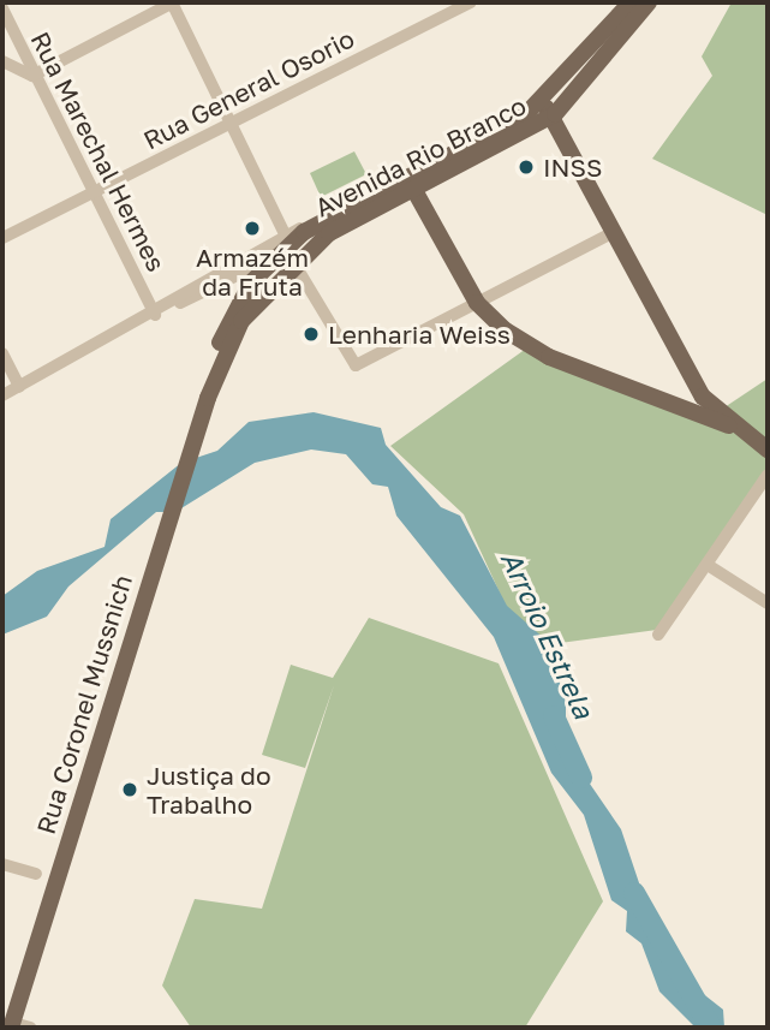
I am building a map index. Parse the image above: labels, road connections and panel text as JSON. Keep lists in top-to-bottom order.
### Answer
{
  "streets": {
    "main road": ["Avenida Rio Branco", "Rua Coronel Mussnich"],
    "street": ["Rua General Osorio", "Rua Marechal Hermes"]
  },
  "crossings": [
    ["Rua General Osorio", "Rua Marechal Hermes"],
    ["Avenida Rio Branco", "Rua Coronel Mussnich"]
  ],
  "water": ["Arroio Estrela"],
  "places": [
    "INSS",
    "Armazém da Fruta",
    "Lenharia Weiss",
    "Justiça do Trabalho"
  ]
}
